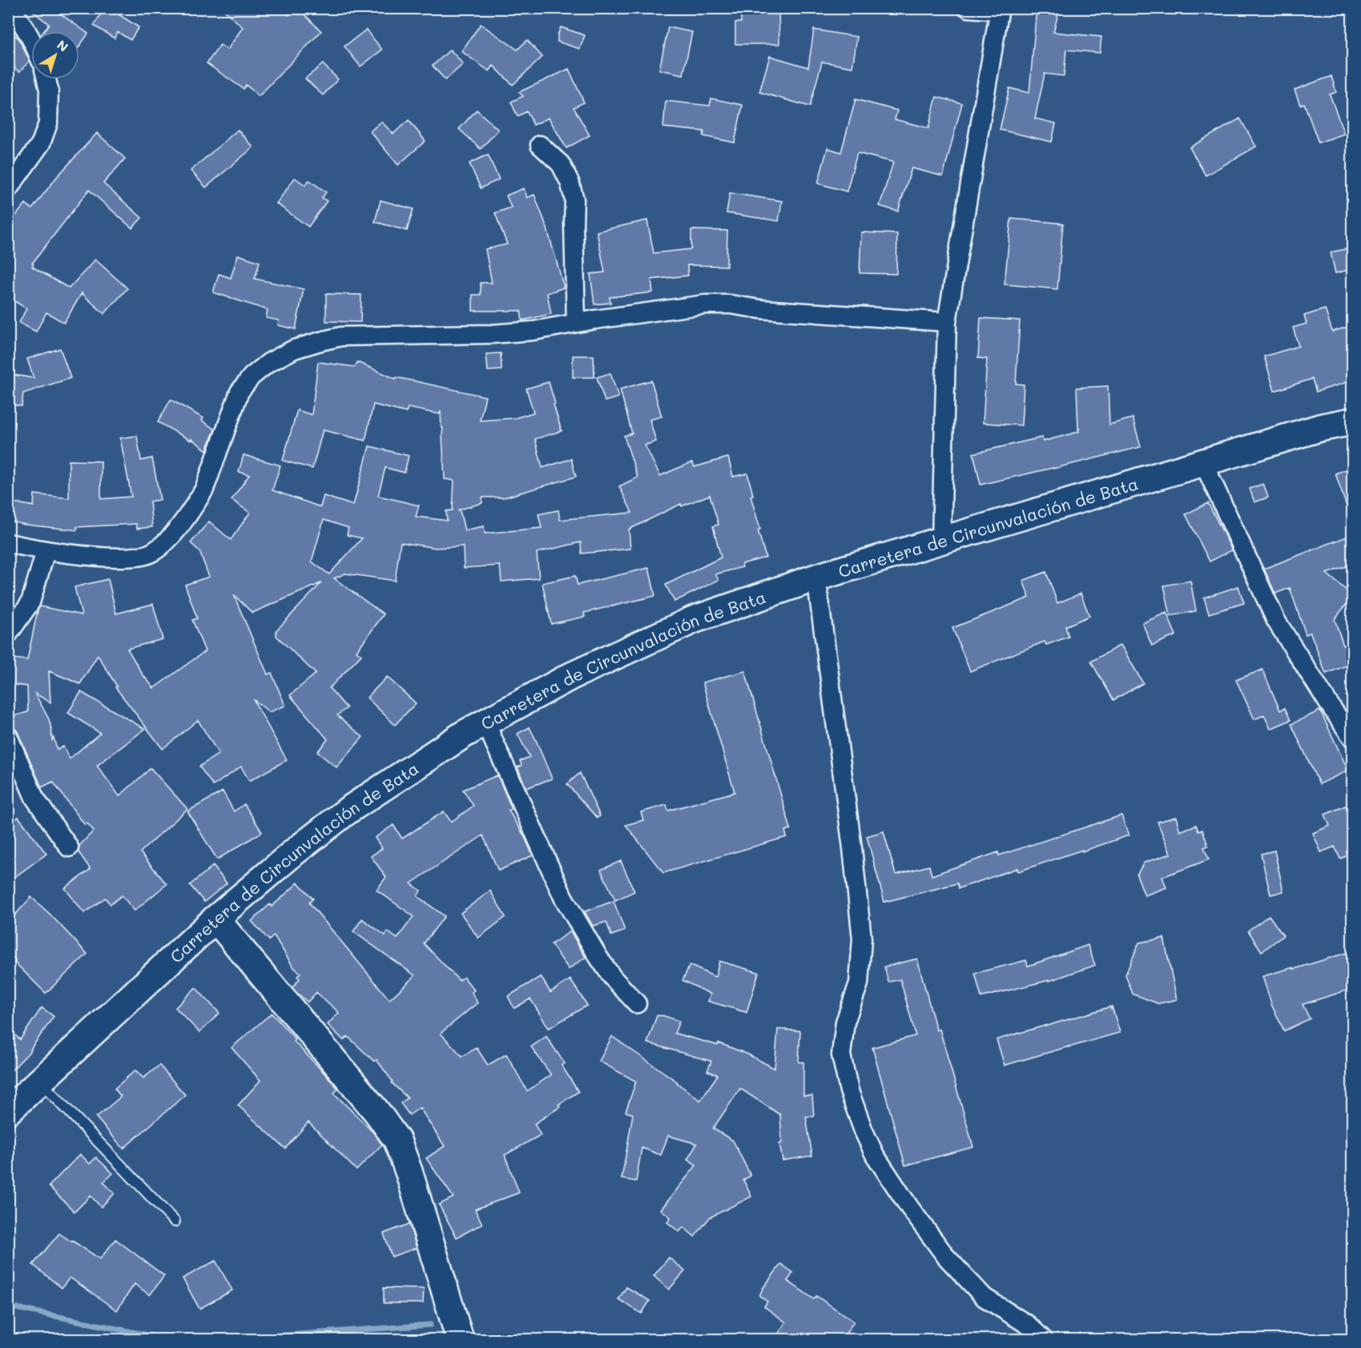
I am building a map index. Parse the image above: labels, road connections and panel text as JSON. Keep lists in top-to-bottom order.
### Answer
{
  "streets": {
    "main road": ["Carretera de Circunvalación de Bata"]
  },
  "north": "top right"
}
